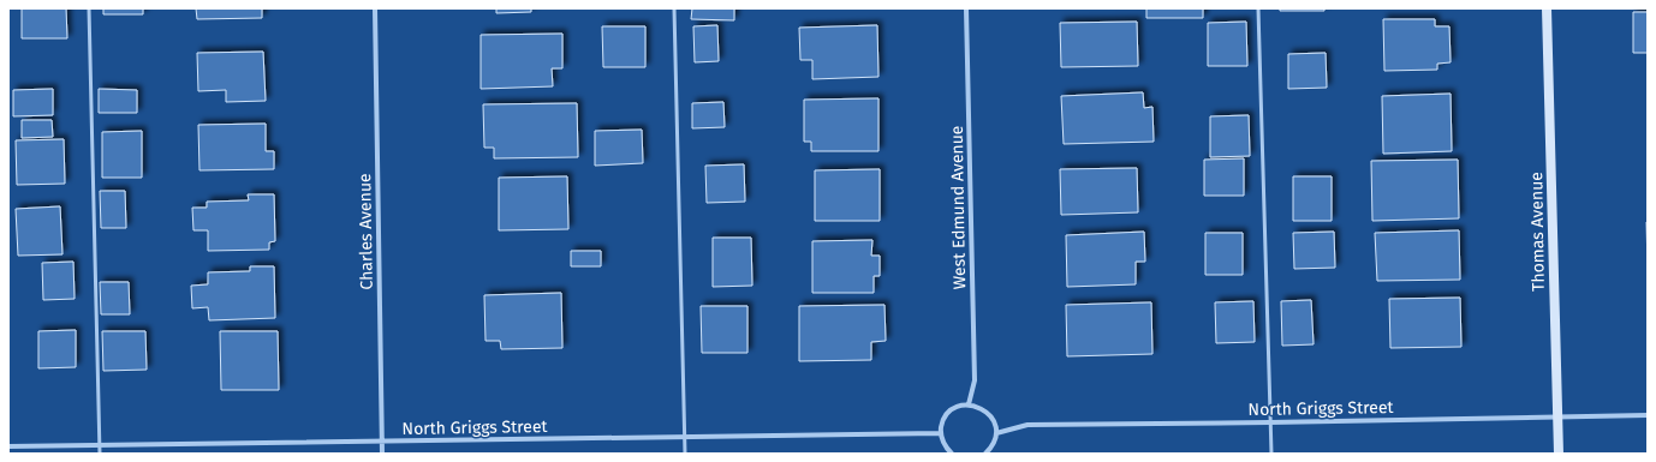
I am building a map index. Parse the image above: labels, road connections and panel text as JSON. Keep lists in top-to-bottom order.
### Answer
{
  "streets": {
    "street": [
      "West Edmund Avenue",
      "Charles Avenue",
      "Thomas Avenue",
      "North Griggs Street"
    ]
  },
  "crossings": [
    ["Charles Avenue", "North Griggs Street"],
    ["Thomas Avenue", "North Griggs Street"]
  ]
}
